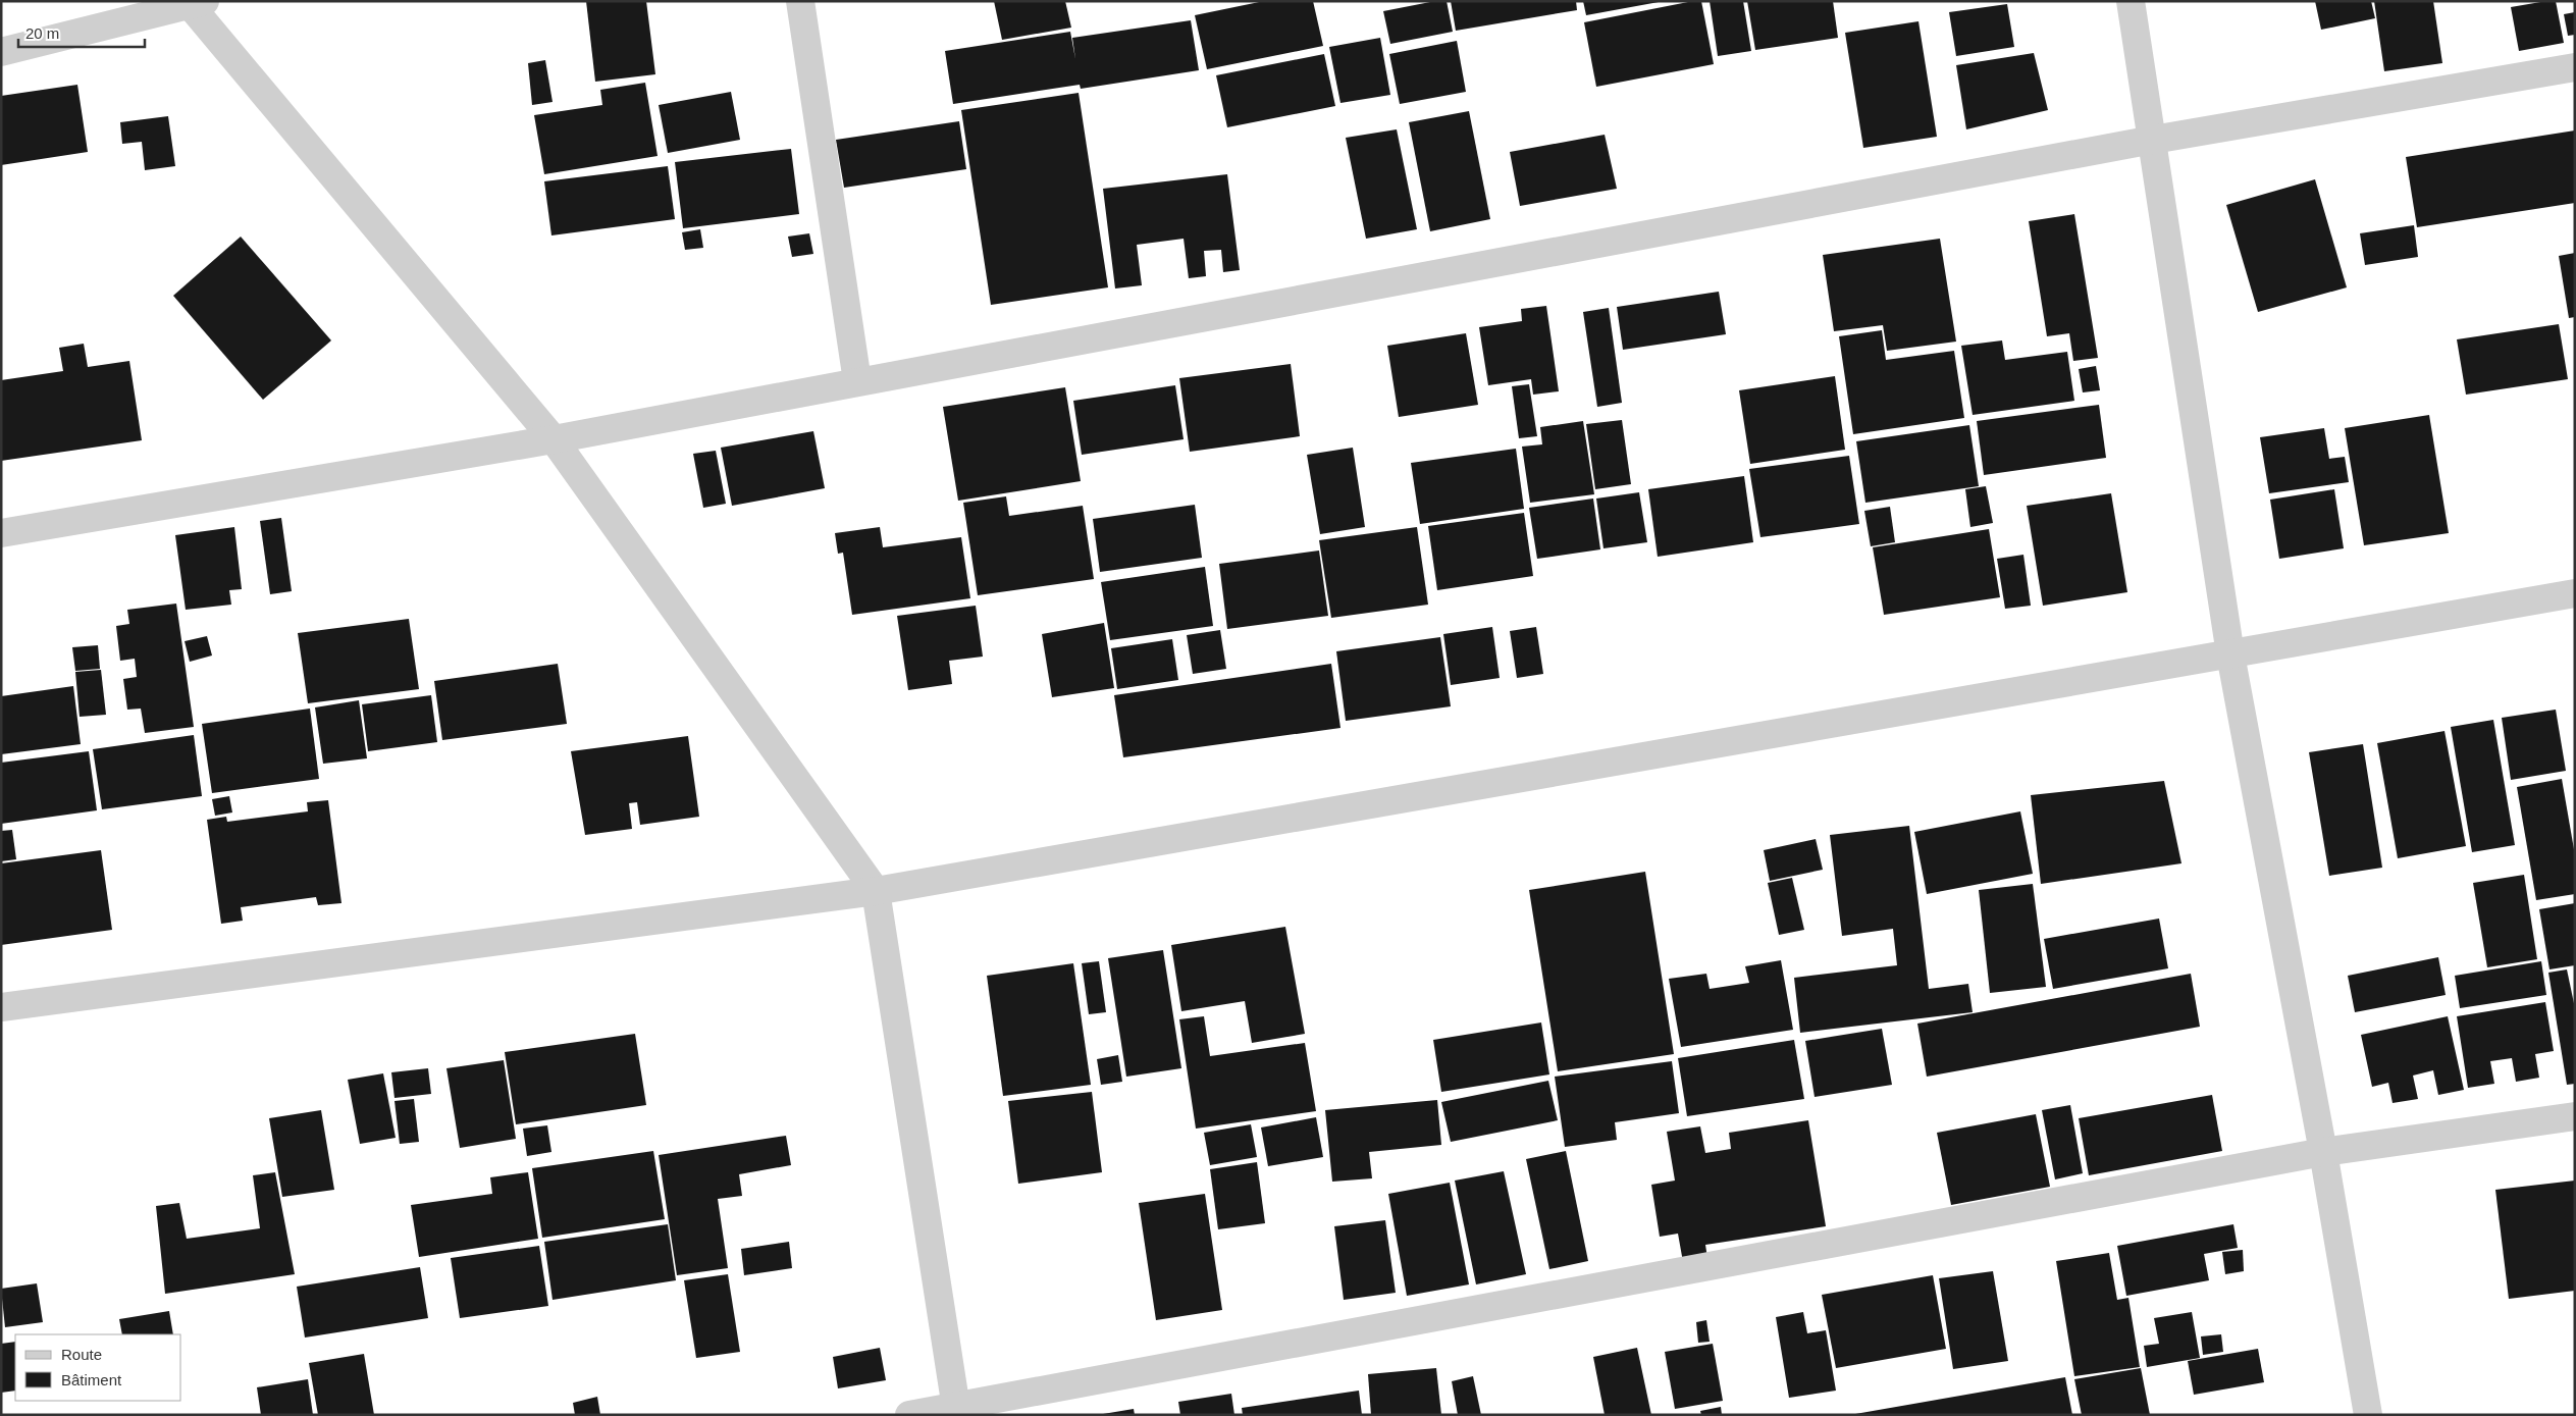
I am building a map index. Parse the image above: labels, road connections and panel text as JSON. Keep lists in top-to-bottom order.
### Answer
{
  "legend": ["Route", "Bâtiment"],
  "scale_bar": "20 m"
}
